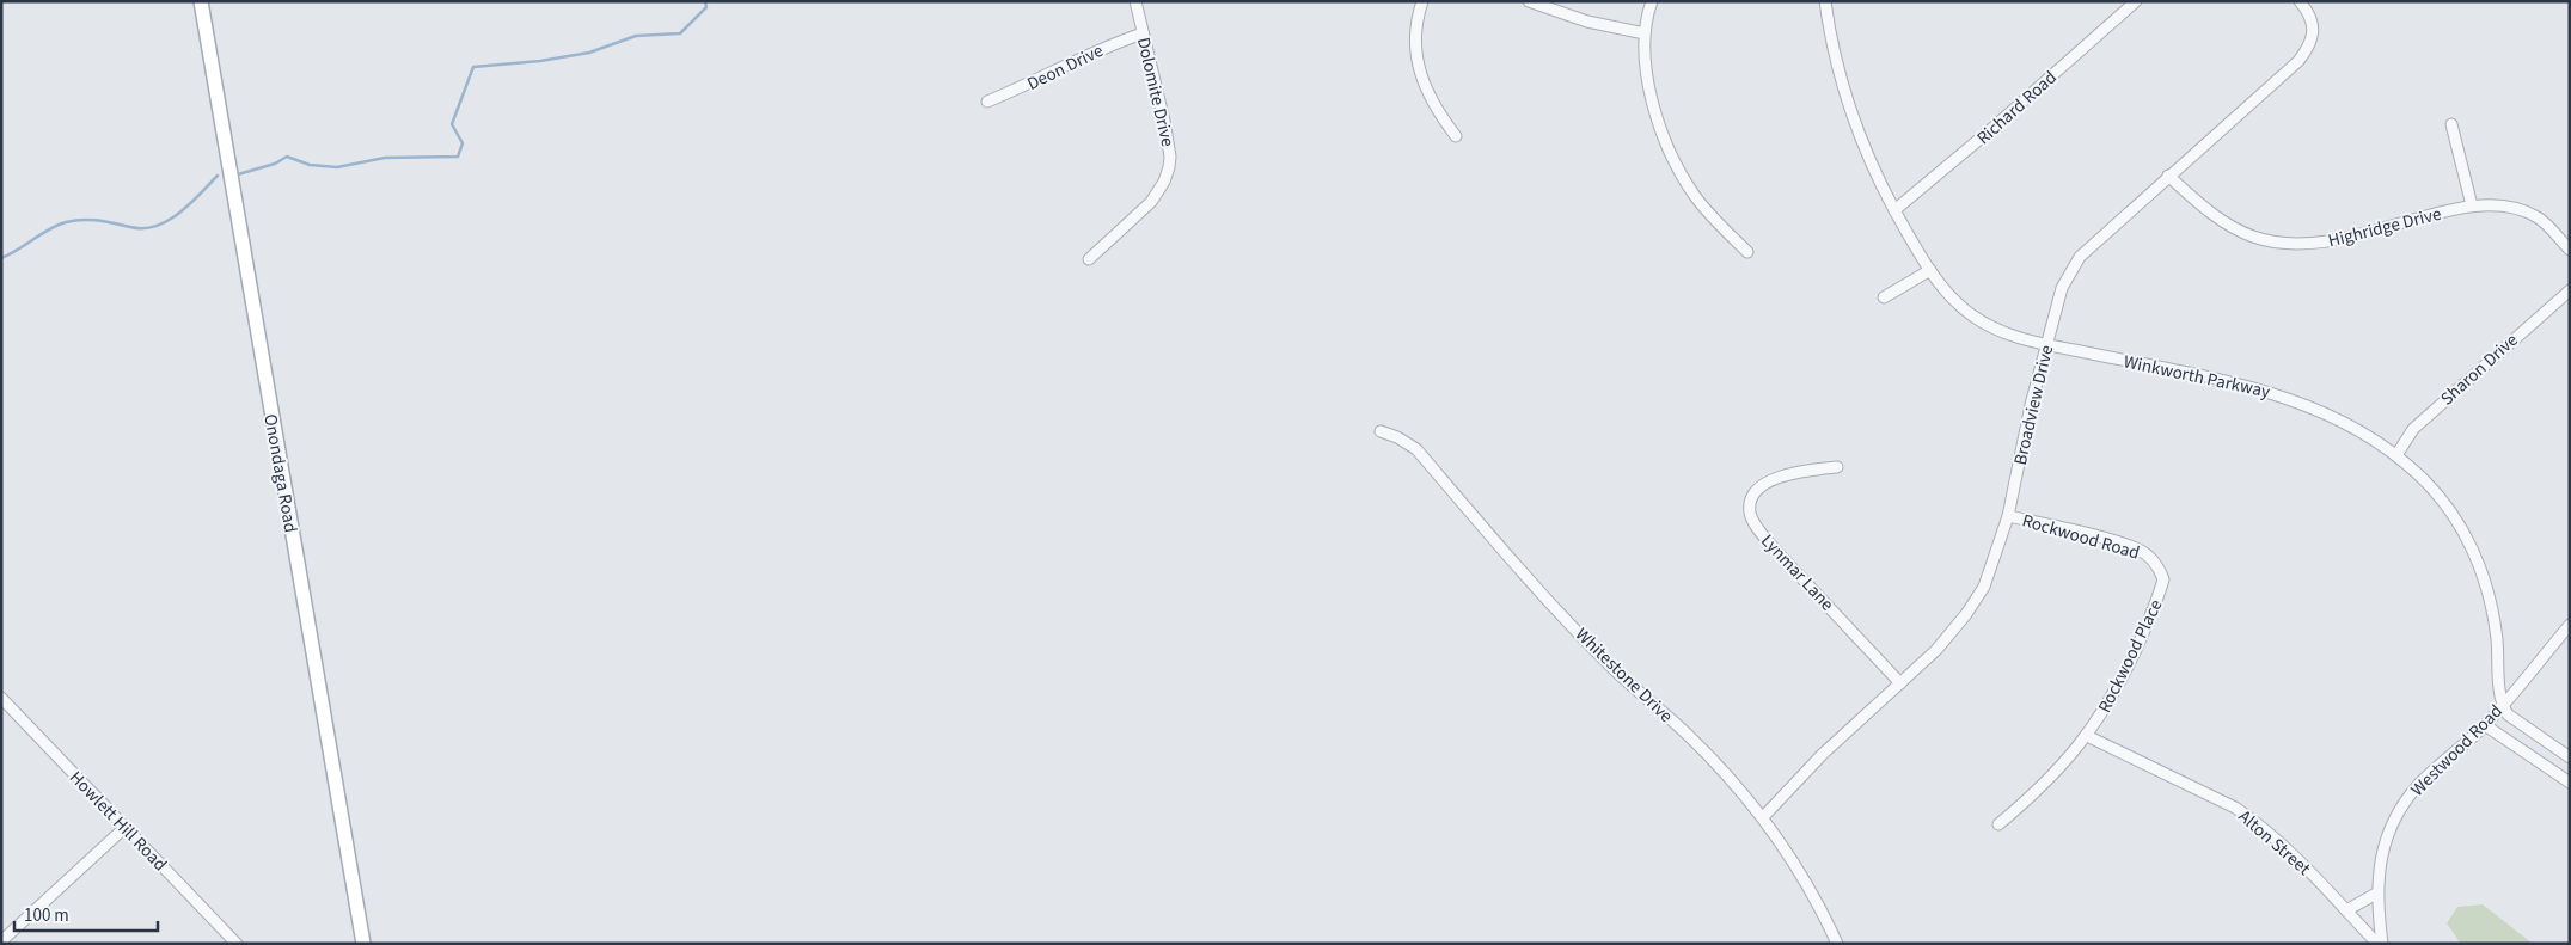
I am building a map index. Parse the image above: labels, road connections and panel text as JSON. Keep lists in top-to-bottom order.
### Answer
{
  "streets": {
    "main road": ["Onondaga Road"],
    "street": [
      "Deon Drive",
      "Dolomite Drive",
      "Richard Road",
      "Highridge Drive",
      "Sharon Drive",
      "Winkworth Parkway",
      "Broadview Drive",
      "Rockwood Road",
      "Lynmar Lane",
      "Rockwood Place",
      "Whitestone Drive",
      "Westwood Road",
      "Howlett Hill Road",
      "Alton Street"
    ]
  },
  "crossings": [
    ["Deon Drive", "Dolomite Drive"],
    ["Richard Road", "Winkworth Parkway"],
    ["Highridge Drive", "Broadview Drive"],
    ["Sharon Drive", "Winkworth Parkway"],
    ["Winkworth Parkway", "Broadview Drive"],
    ["Winkworth Parkway", "Westwood Road"],
    ["Broadview Drive", "Rockwood Road"],
    ["Broadview Drive", "Lynmar Lane"],
    ["Broadview Drive", "Whitestone Drive"],
    ["Rockwood Road", "Rockwood Place"],
    ["Rockwood Place", "Alton Street"],
    ["Westwood Road", "Alton Street"]
  ],
  "scale_bar": "100 m"
}
